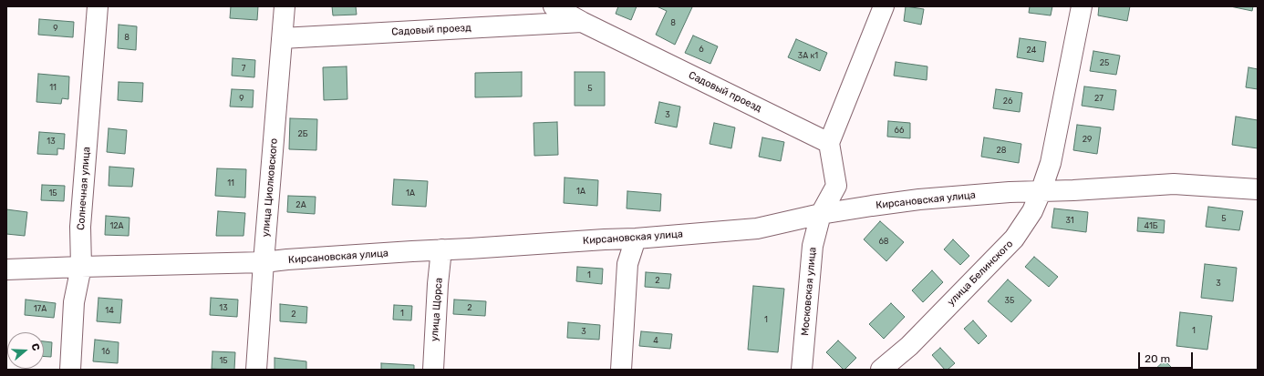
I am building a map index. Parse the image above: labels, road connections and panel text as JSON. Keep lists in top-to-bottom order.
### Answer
{
  "streets": {
    "street": [
      "Садовый проезд",
      "улица Циолковского",
      "Солнечная улица",
      "Кирсановская улица",
      "улица Белинского",
      "Московская улица",
      "улица Щорса"
    ]
  },
  "crossings": [
    ["Садовый проезд", "улица Циолковского"],
    ["улица Циолковского", "Кирсановская улица"],
    ["Солнечная улица", "Кирсановская улица"],
    ["Кирсановская улица", "улица Белинского"],
    ["Кирсановская улица", "Московская улица"],
    ["Кирсановская улица", "улица Щорса"]
  ],
  "house_numbers": [
    "8",
    "9",
    "8",
    "6",
    "24",
    "3А к1",
    "25",
    "7",
    "11",
    "5",
    "9",
    "27",
    "26",
    "3",
    "66",
    "2Б",
    "29",
    "13",
    "28",
    "11",
    "1А",
    "15",
    "1А",
    "2А",
    "5",
    "31",
    "12А",
    "41Б",
    "68",
    "1",
    "2",
    "3",
    "35",
    "13",
    "2",
    "17А",
    "14",
    "1",
    "2",
    "1",
    "1",
    "3",
    "4",
    "16",
    "15"
  ],
  "scale_bar": "20 m",
  "north": "right"
}
